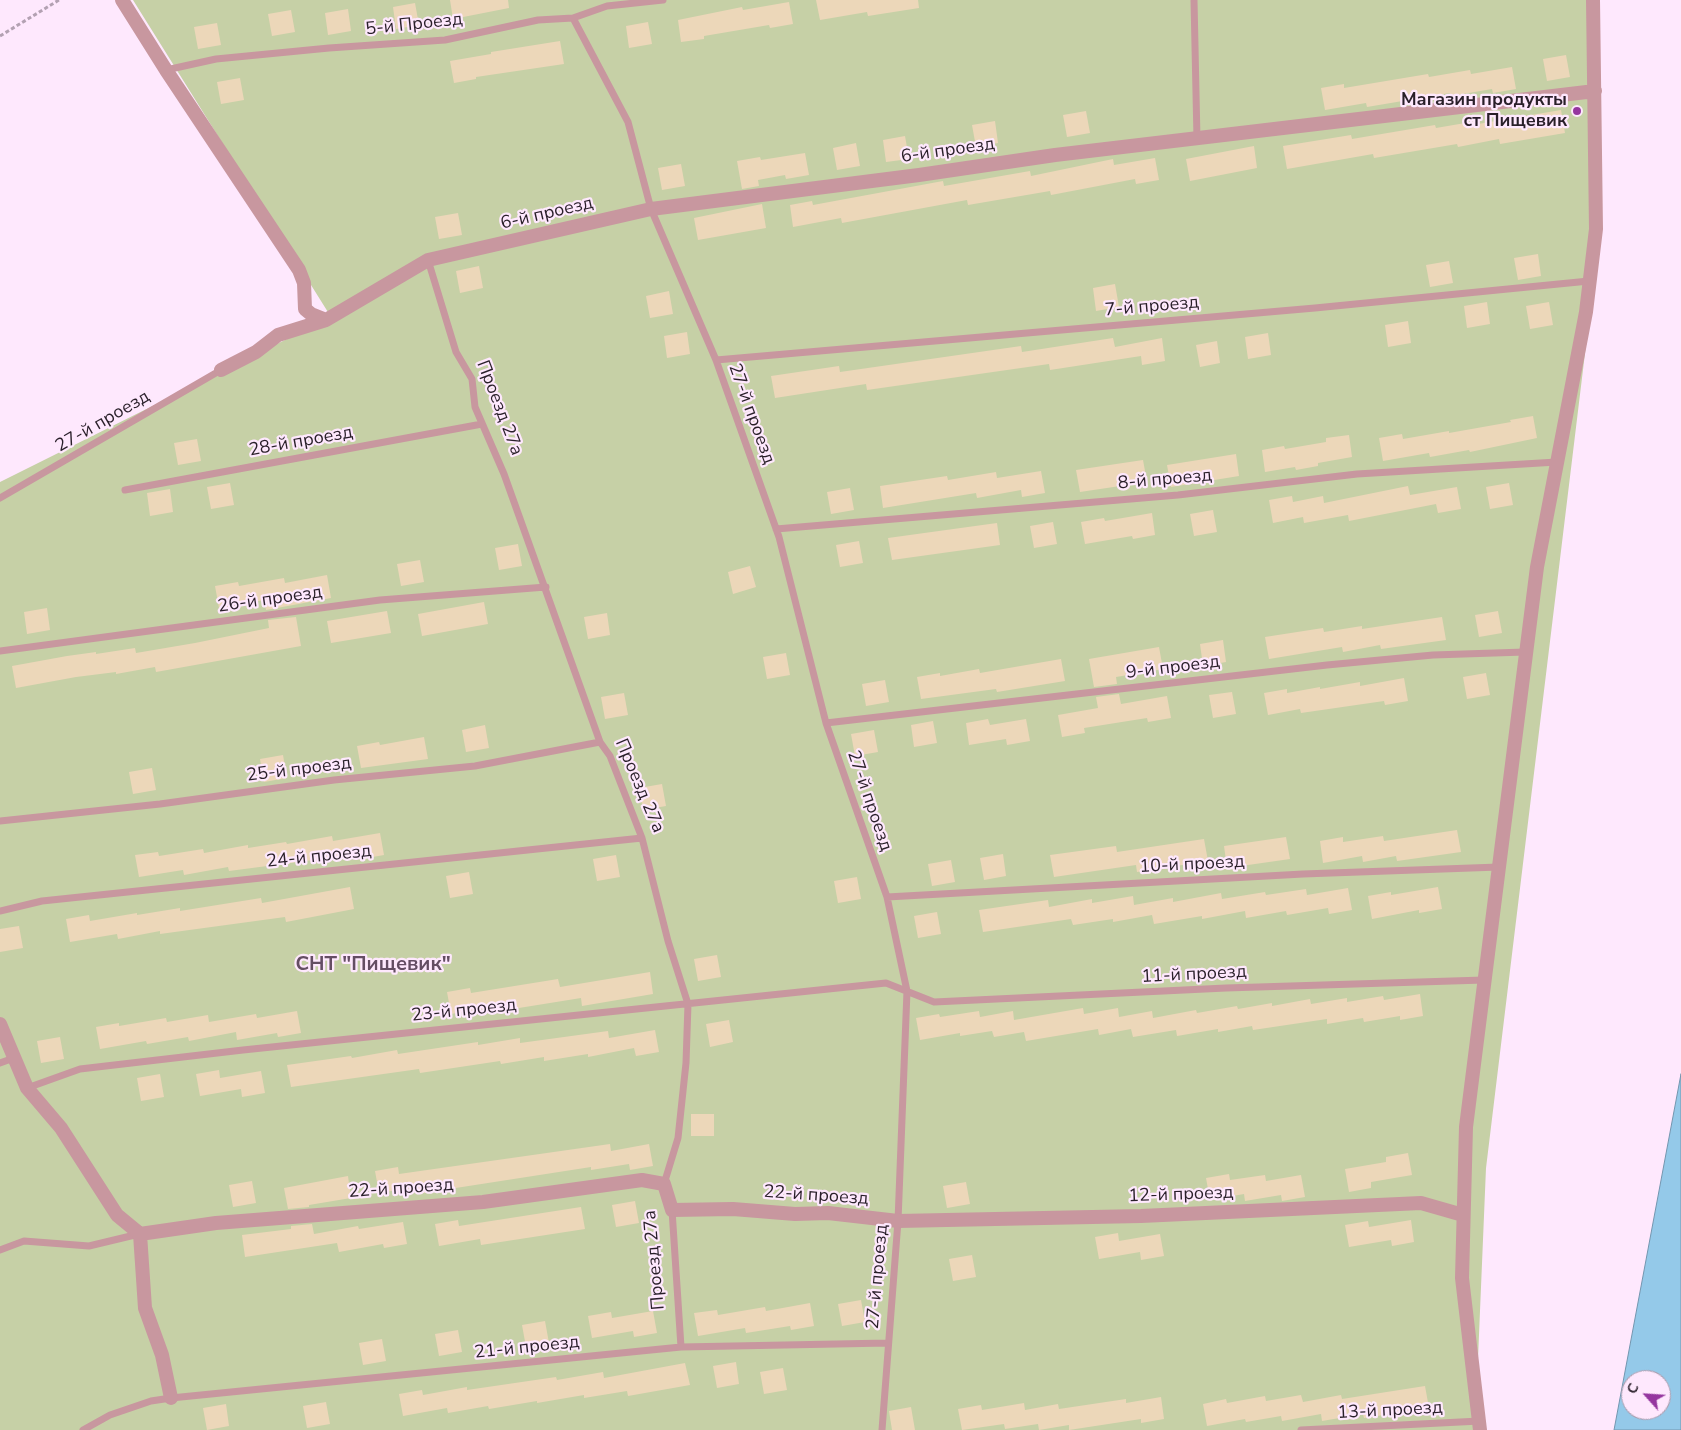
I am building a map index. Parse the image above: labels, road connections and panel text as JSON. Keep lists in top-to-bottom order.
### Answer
{
  "streets": {
    "street": [
      "6-й проезд",
      "Проезд 27а",
      "22-й проезд",
      "12-й проезд"
    ],
    "lane": [
      "5-й Проезд",
      "7-й проезд",
      "27-й проезд",
      "28-й проезд",
      "8-й проезд",
      "26-й проезд",
      "9-й проезд",
      "25-й проезд",
      "24-й проезд",
      "10-й проезд",
      "11-й проезд",
      "23-й проезд",
      "21-й проезд",
      "13-й проезд"
    ]
  },
  "crossings": [
    ["5-й Проезд", "27-й проезд"],
    ["6-й проезд", "Проезд 27а"],
    ["6-й проезд", "27-й проезд"],
    ["7-й проезд", "27-й проезд"],
    ["Проезд 27а", "28-й проезд"],
    ["Проезд 27а", "26-й проезд"],
    ["Проезд 27а", "25-й проезд"],
    ["Проезд 27а", "24-й проезд"],
    ["Проезд 27а", "23-й проезд"],
    ["Проезд 27а", "22-й проезд"],
    ["Проезд 27а", "21-й проезд"],
    ["27-й проезд", "8-й проезд"],
    ["27-й проезд", "9-й проезд"],
    ["27-й проезд", "10-й проезд"],
    ["27-й проезд", "11-й проезд"],
    ["27-й проезд", "23-й проезд"],
    ["27-й проезд", "22-й проезд"],
    ["27-й проезд", "12-й проезд"],
    ["27-й проезд", "21-й проезд"],
    ["11-й проезд", "23-й проезд"],
    ["22-й проезд", "12-й проезд"]
  ],
  "districts": ["СНТ \"Пищевик\""],
  "places": ["Магазин продукты ст Пищевик"],
  "north": "top left"
}
